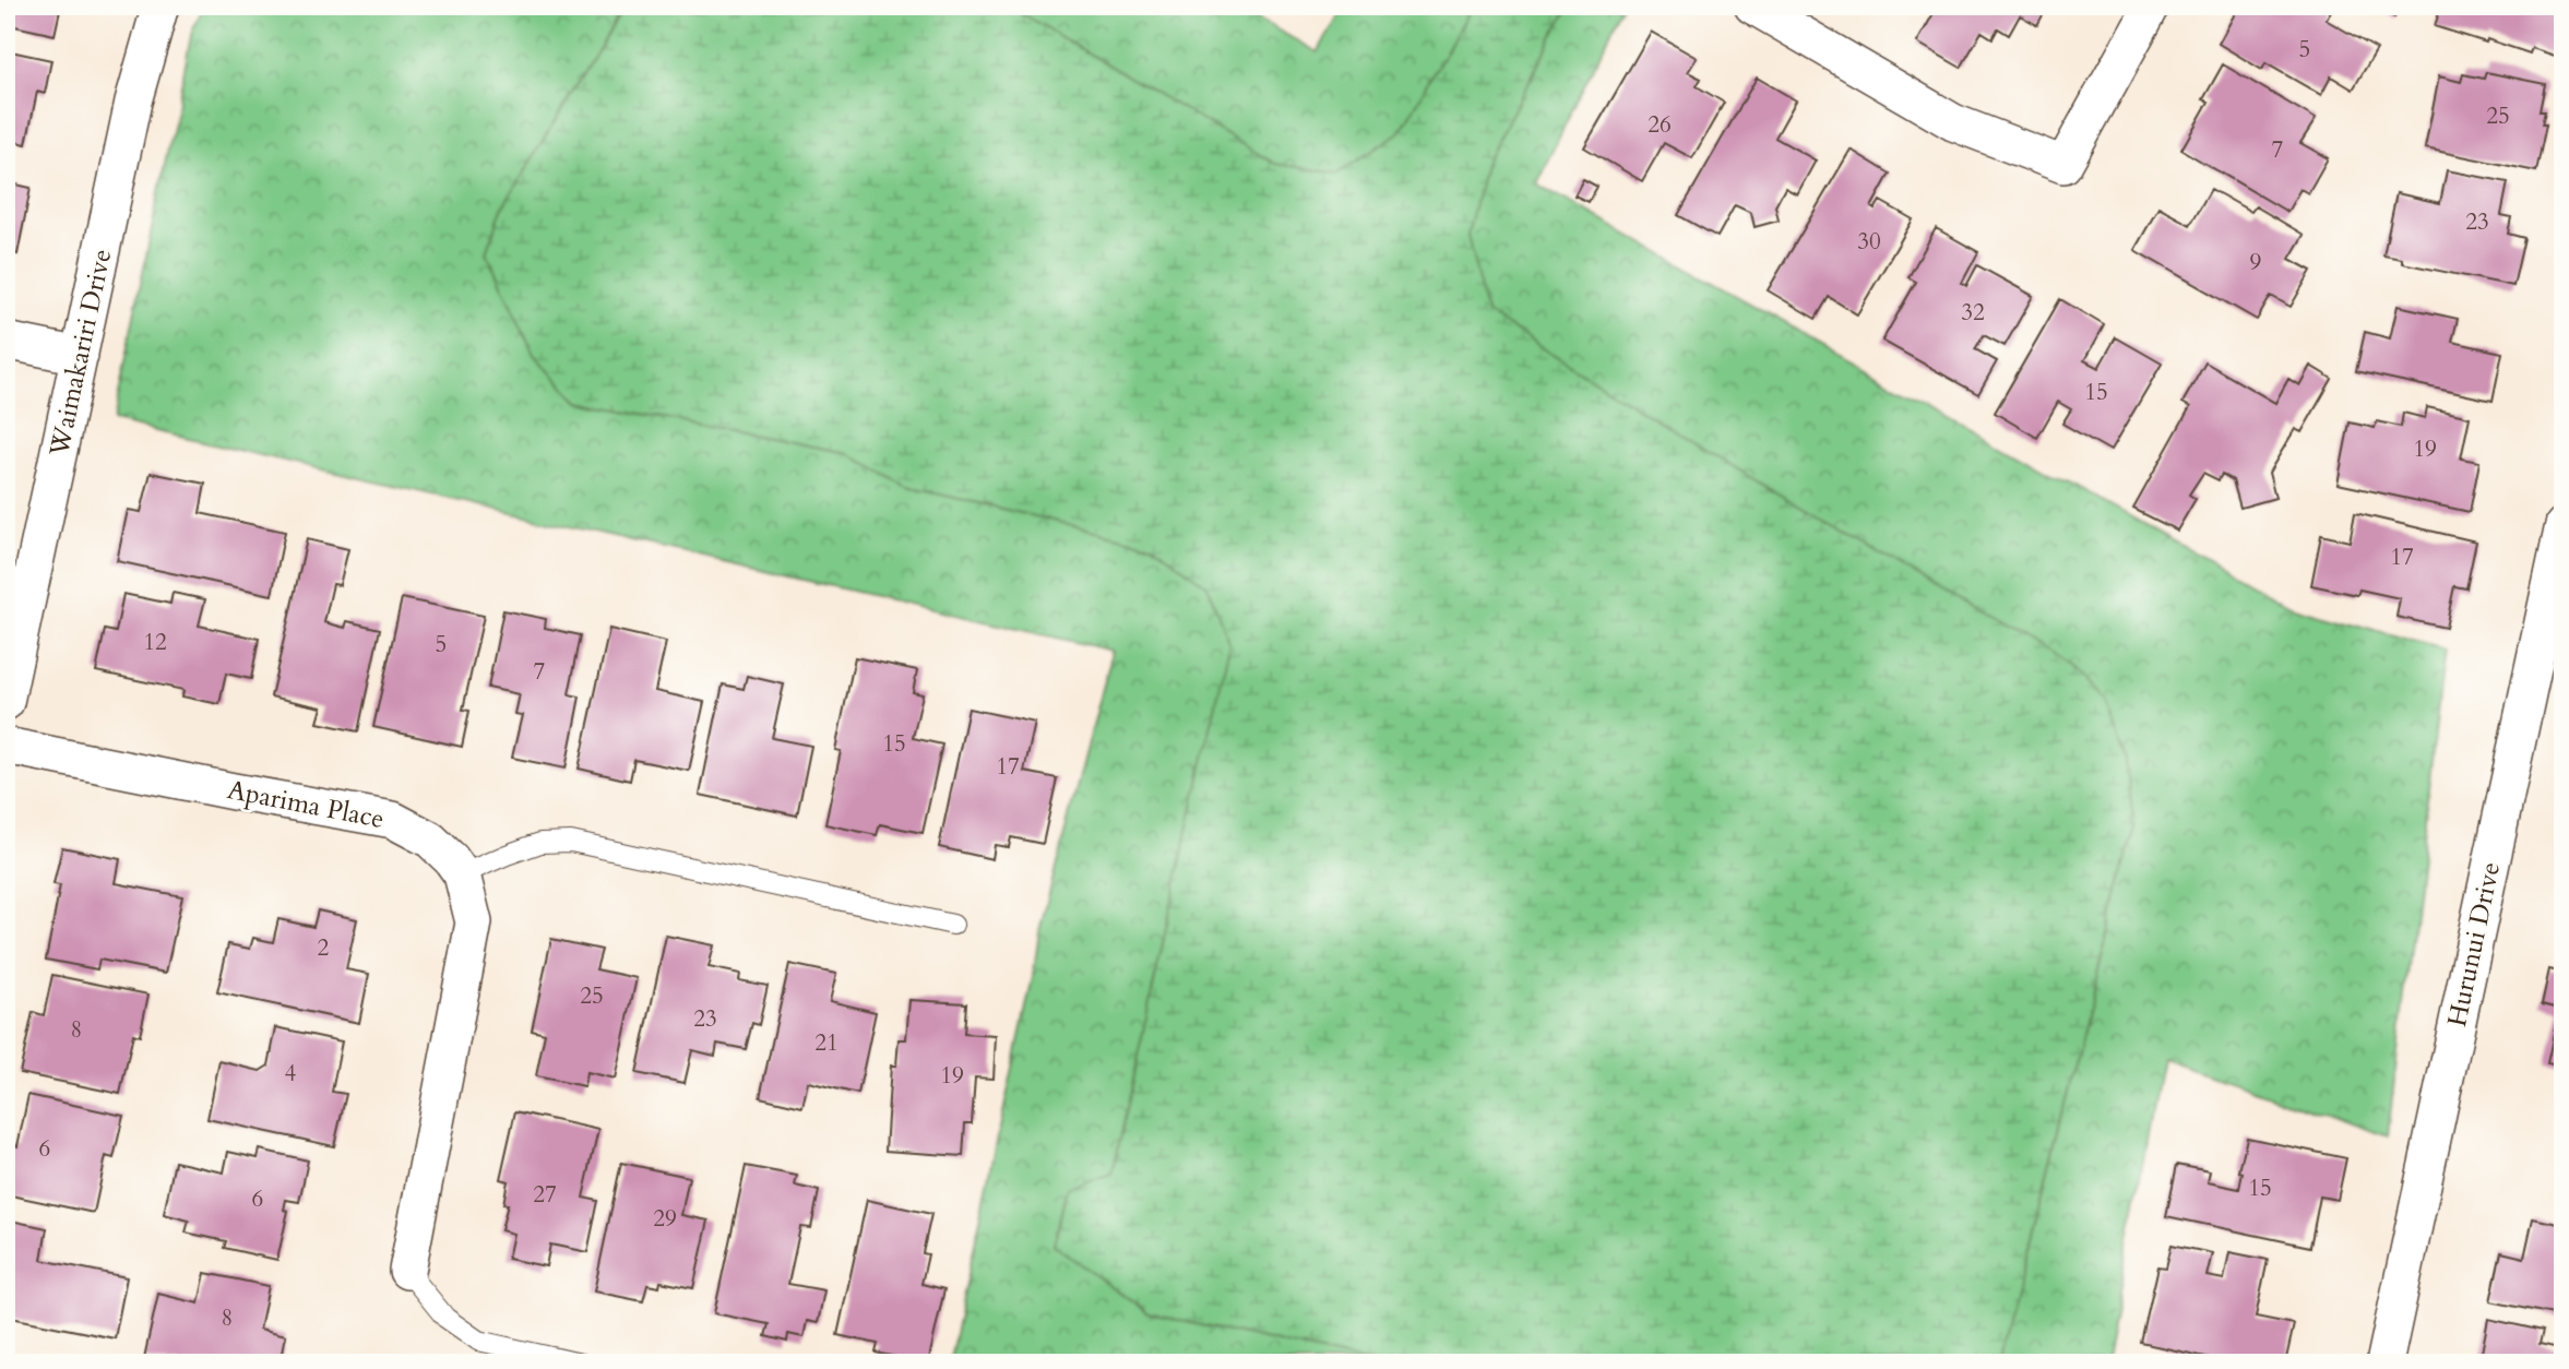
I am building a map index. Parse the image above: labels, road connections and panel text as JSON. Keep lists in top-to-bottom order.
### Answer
{
  "streets": {
    "street": ["Waimakariri Drive", "Aparima Place", "Hurunui Drive"]
  },
  "house_numbers": [
    "5",
    "25",
    "26",
    "7",
    "23",
    "30",
    "9",
    "32",
    "15",
    "19",
    "17",
    "12",
    "5",
    "7",
    "15",
    "17",
    "2",
    "25",
    "23",
    "8",
    "21",
    "4",
    "19",
    "6",
    "15",
    "27",
    "6",
    "29",
    "8"
  ]
}
